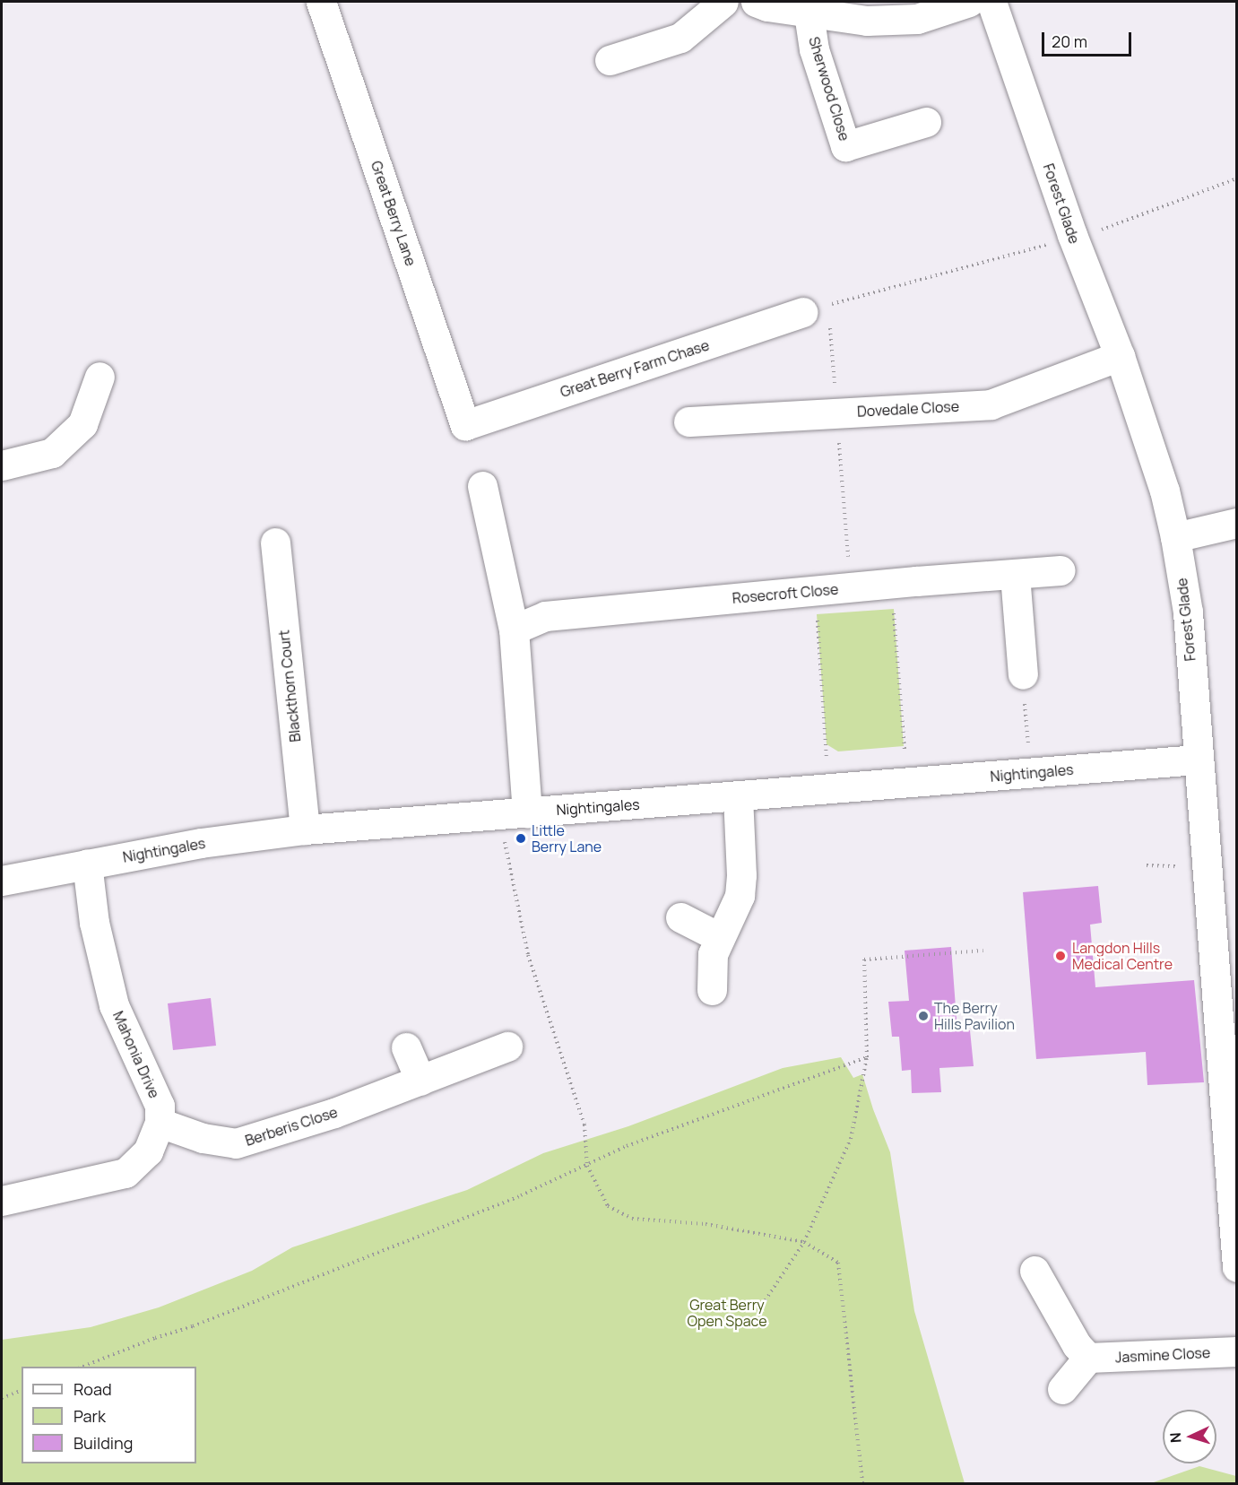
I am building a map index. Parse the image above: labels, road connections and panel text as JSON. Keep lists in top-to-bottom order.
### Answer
{
  "streets": {
    "street": [
      "Sherwood Close",
      "Forest Glade",
      "Great Berry Lane",
      "Great Berry Farm Chase",
      "Dovedale Close",
      "Rosecroft Close",
      "Blackthorn Court",
      "Nightingales",
      "Mahonia Drive",
      "Berberis Close",
      "Jasmine Close"
    ]
  },
  "crossings": [
    ["Forest Glade", "Dovedale Close"],
    ["Forest Glade", "Nightingales"],
    ["Great Berry Lane", "Great Berry Farm Chase"],
    ["Blackthorn Court", "Nightingales"],
    ["Nightingales", "Mahonia Drive"],
    ["Mahonia Drive", "Berberis Close"]
  ],
  "parks": ["Great Berry Open Space"],
  "places": ["Little Berry Lane", "Langdon Hills Medical Centre", "The Berry Hills Pavilion"],
  "legend": ["Road", "Park", "Building"],
  "scale_bar": "20 m",
  "north": "left"
}
